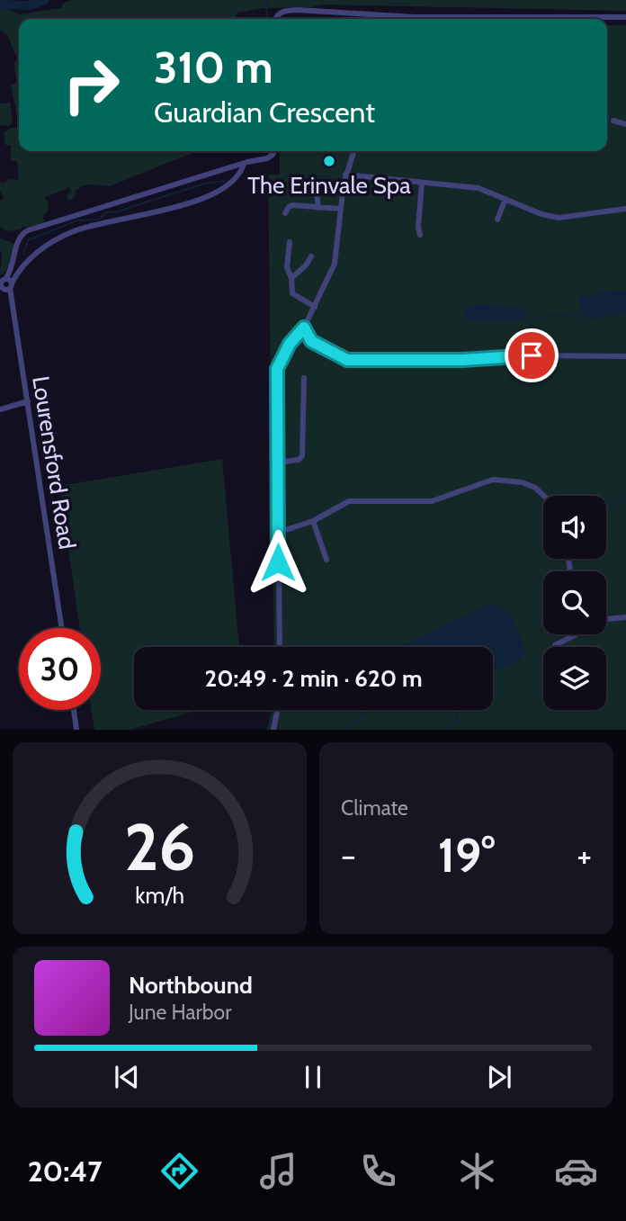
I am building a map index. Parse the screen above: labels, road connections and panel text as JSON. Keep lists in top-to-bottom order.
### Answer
{
  "streets": {
    "street": ["Lourensford Road"]
  },
  "places": ["The Erinvale Spa"],
  "page": {
    "turn": ["310 m", "Guardian Crescent"],
    "limit": "30",
    "trip": "20:49 · 2 min · 620 m",
    "tile": "Climate",
    "heat": ["−", "19°", "+"],
    "song": ["Northbound", "June Harbor"],
    "tabs": "20:47",
    "gauge": ["26", "km/h"]
  }
}
